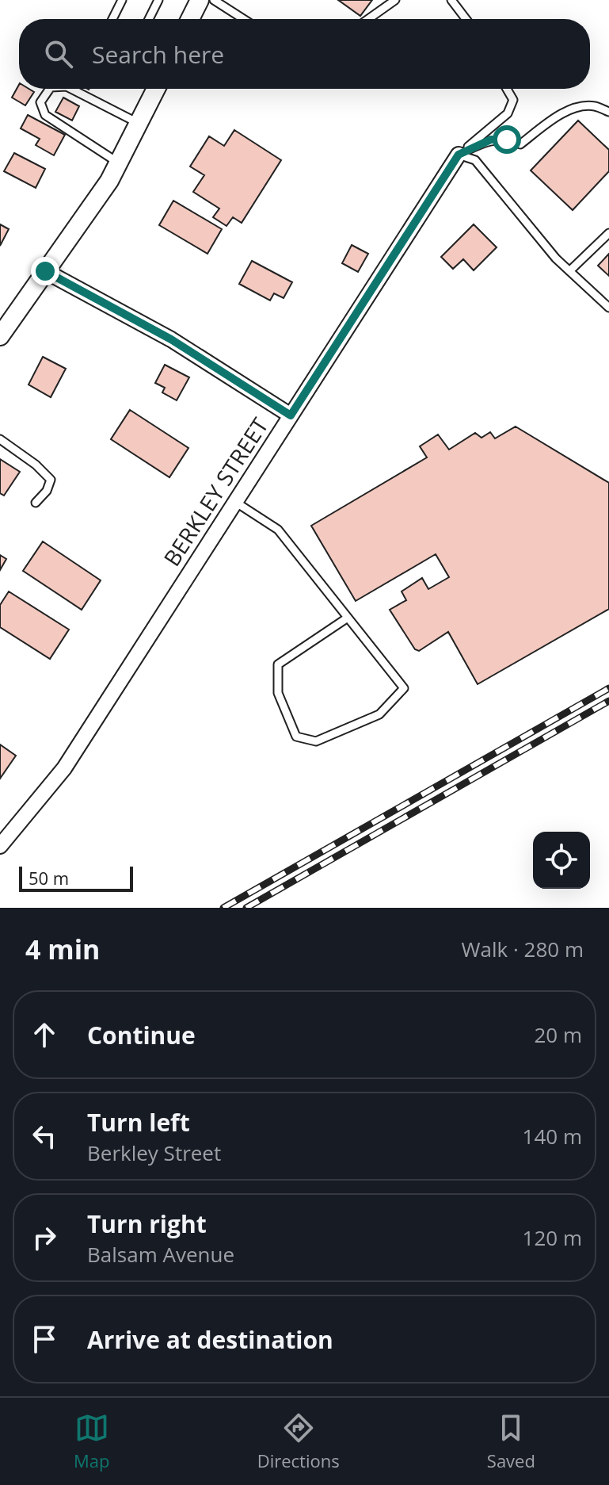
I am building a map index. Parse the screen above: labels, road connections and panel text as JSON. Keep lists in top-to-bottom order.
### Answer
{
  "streets": {
    "street": ["BERKLEY STREET"]
  },
  "scale_bar": "50 m",
  "page": {
    "search": "Search here",
    "scale": "50 m",
    "heading": ["4 min", "Walk · 280 m"],
    "list": [
      ["Continue", "20 m"],
      ["Turn left", "Berkley Street", "140 m"],
      ["Turn right", "Balsam Avenue", "120 m"],
      "Arrive at destination"
    ],
    "nav": ["Map", "Directions", "Saved"]
  }
}
